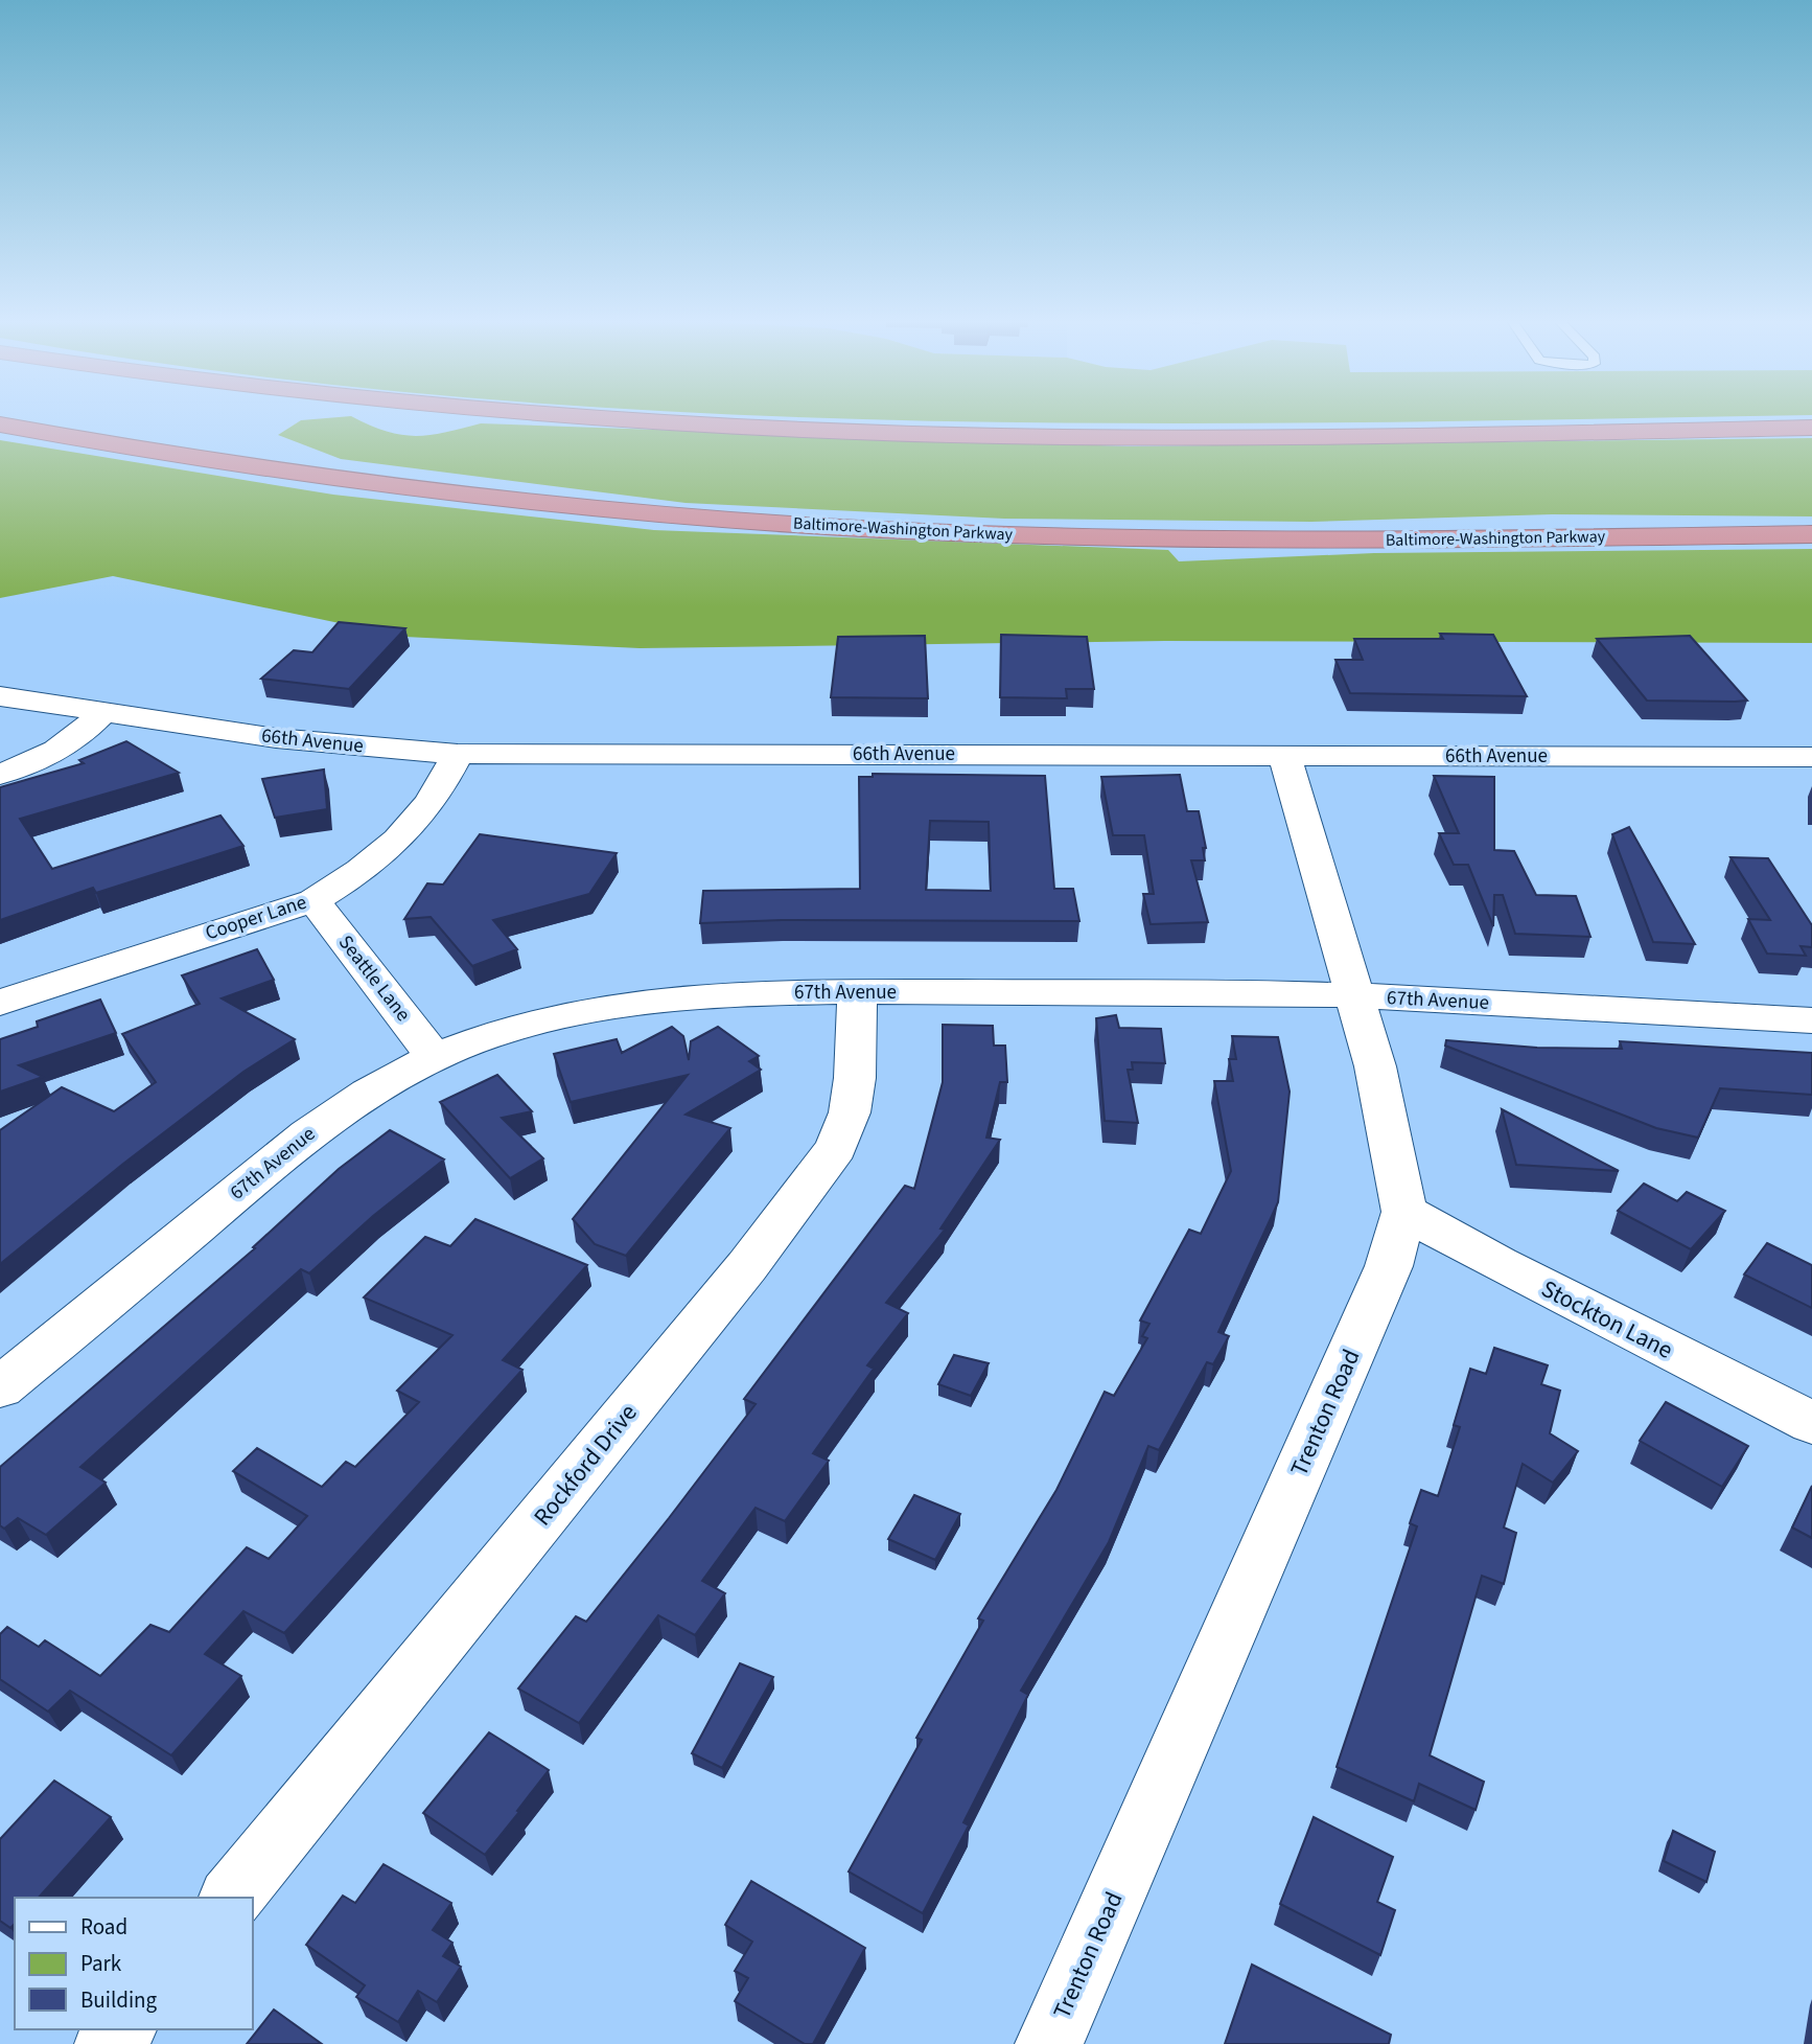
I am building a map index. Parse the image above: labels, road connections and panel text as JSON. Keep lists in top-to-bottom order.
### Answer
{
  "streets": {
    "highway": ["Baltimore-Washington Parkway"],
    "street": [
      "66th Avenue",
      "Cooper Lane",
      "Seattle Lane",
      "67th Avenue",
      "Stockton Lane",
      "Trenton Road",
      "Rockford Drive"
    ]
  },
  "crossings": [
    ["66th Avenue", "Cooper Lane"],
    ["66th Avenue", "Trenton Road"],
    ["Cooper Lane", "Seattle Lane"],
    ["Seattle Lane", "67th Avenue"],
    ["67th Avenue", "Trenton Road"],
    ["67th Avenue", "Rockford Drive"],
    ["Stockton Lane", "Trenton Road"]
  ],
  "legend": ["Road", "Park", "Building"]
}
